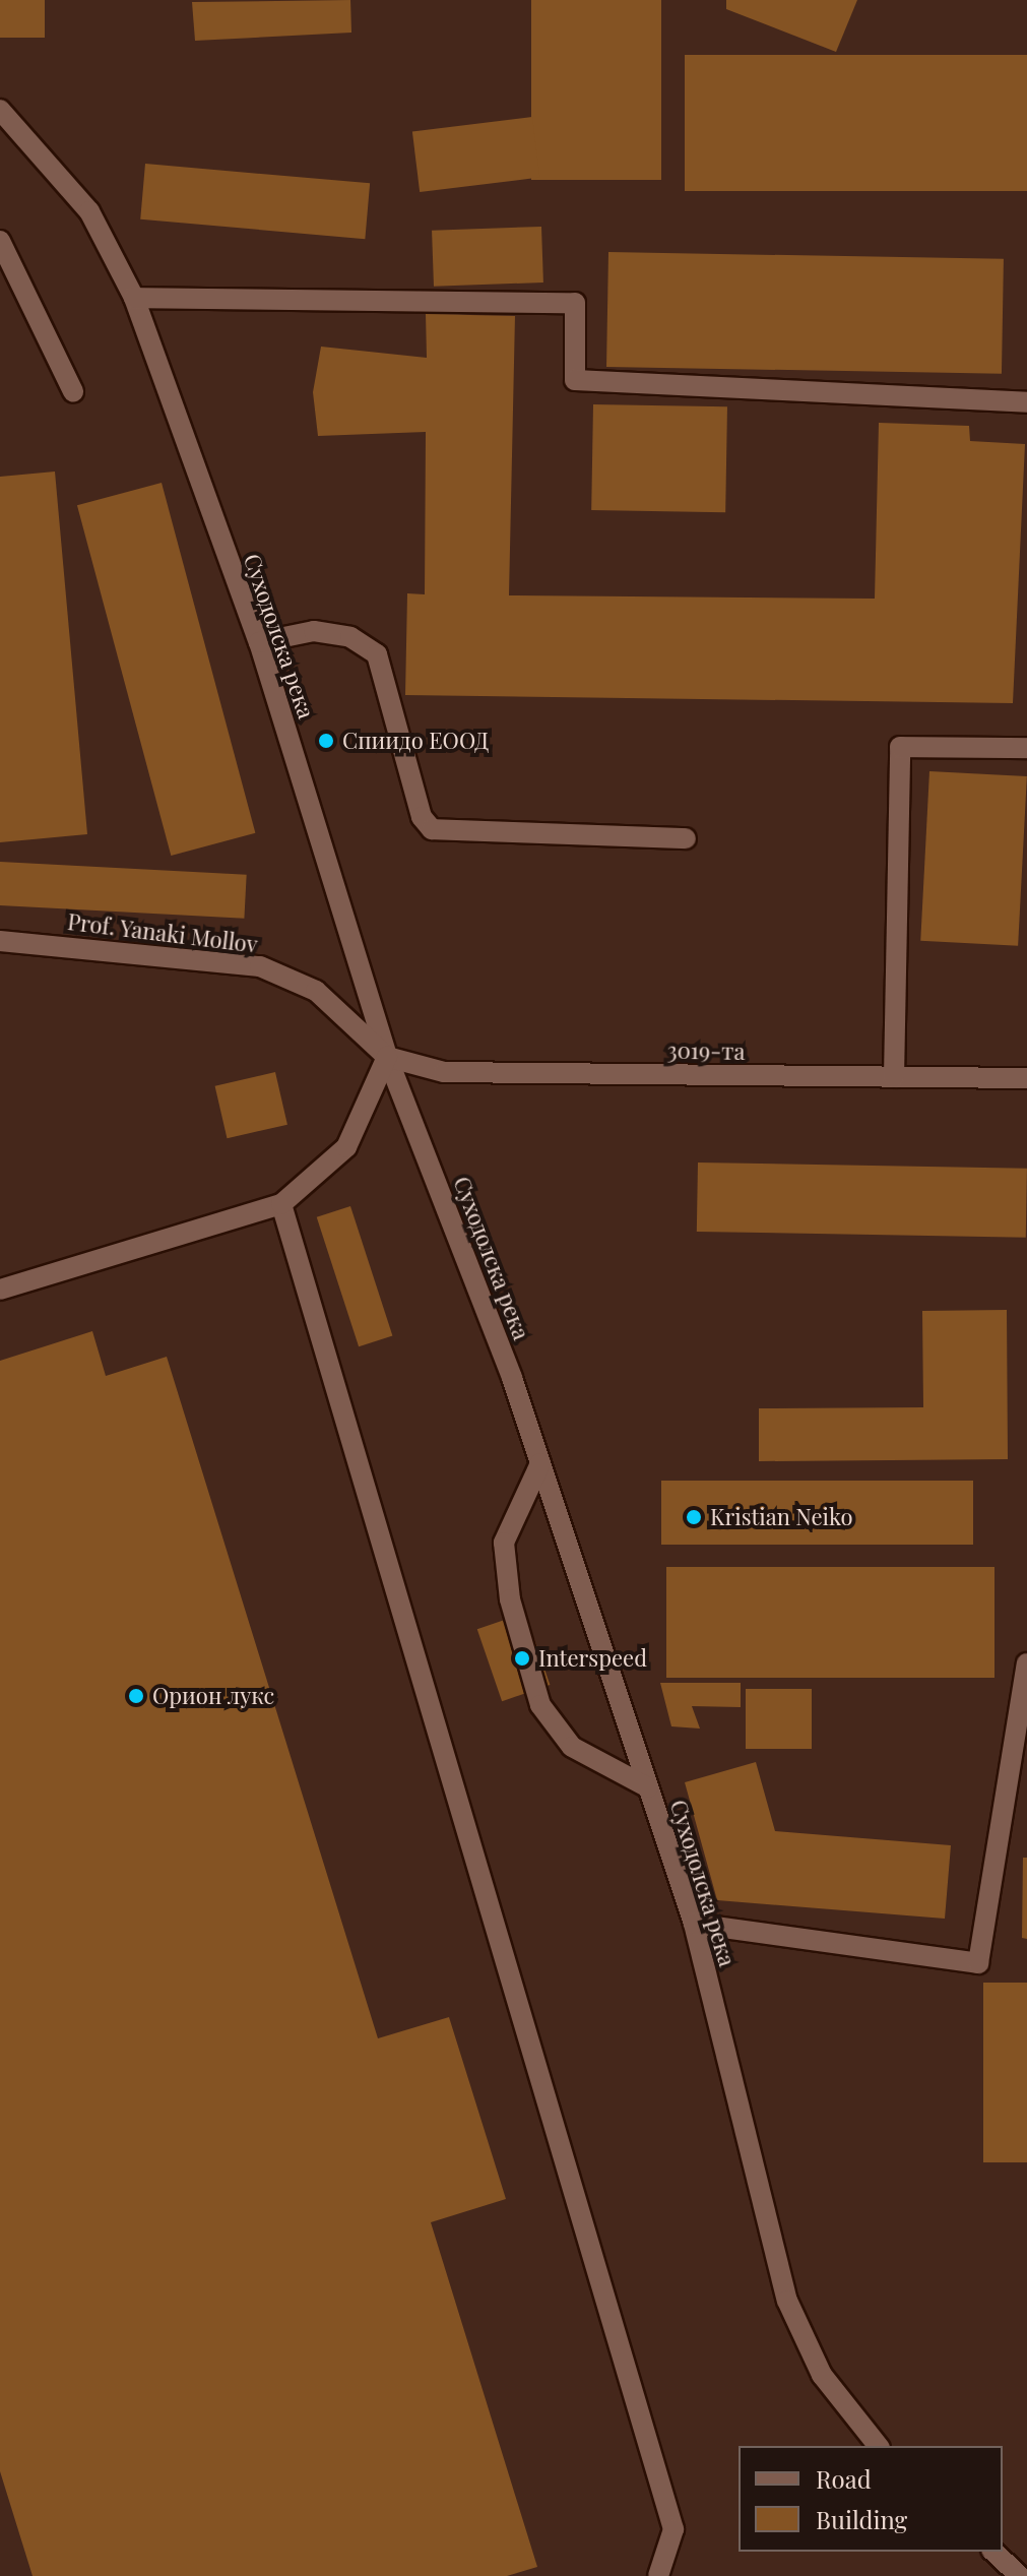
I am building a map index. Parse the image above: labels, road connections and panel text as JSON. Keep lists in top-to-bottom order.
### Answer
{
  "streets": {
    "street": ["Суходолска река", "Prof. Yanaki Mollov", "3019-та"]
  },
  "crossings": [
    ["Суходолска река", "Prof. Yanaki Mollov"],
    ["Суходолска река", "3019-та"],
    ["Prof. Yanaki Mollov", "3019-та"]
  ],
  "places": [
    "Спиидо ЕООД",
    "Kristian Neiko",
    "Interspeed",
    "Орион лукс"
  ],
  "legend": ["Road", "Building"]
}
